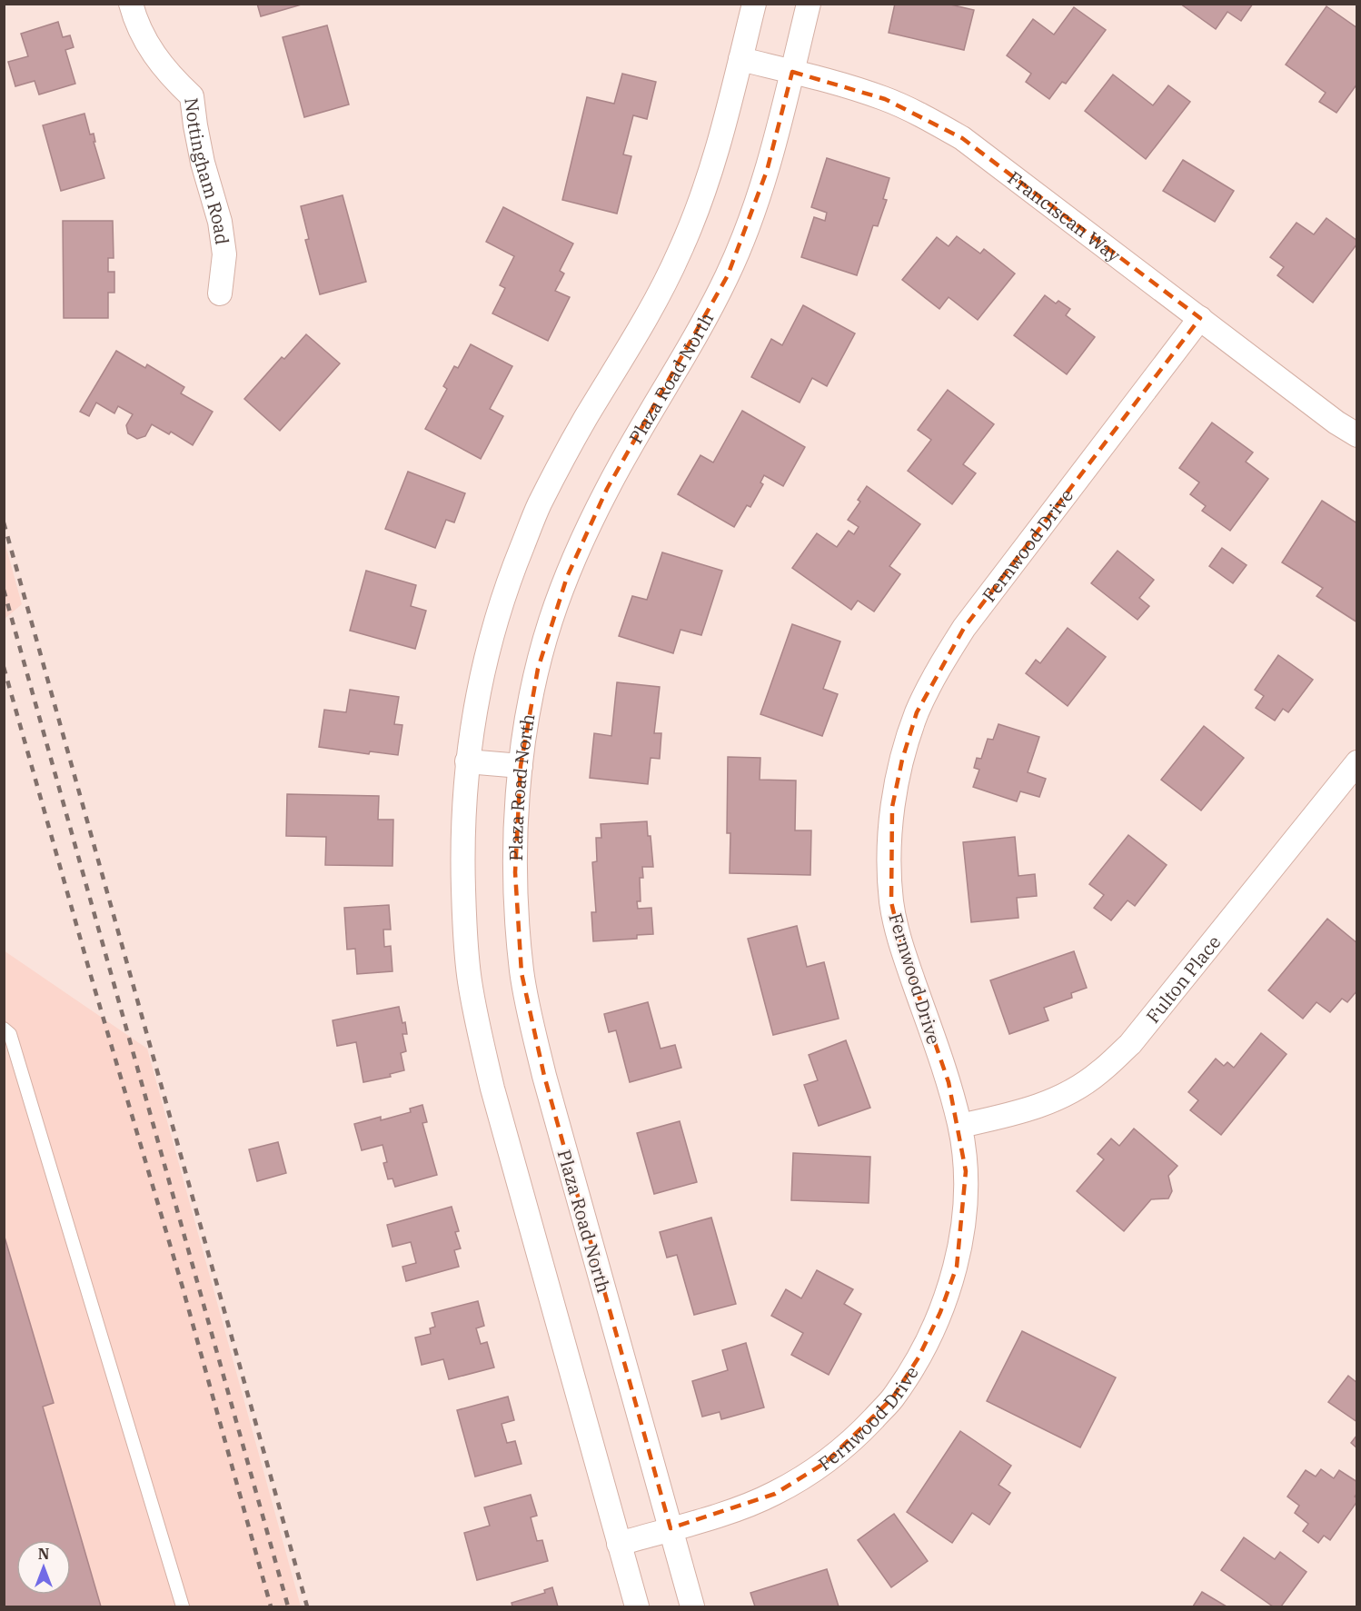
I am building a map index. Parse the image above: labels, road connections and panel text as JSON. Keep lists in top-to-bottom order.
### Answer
{
  "streets": {
    "street": [
      "Nottingham Road",
      "Franciscan Way",
      "Plaza Road North",
      "Fernwood Drive",
      "Fulton Place"
    ]
  },
  "crossings": [
    ["Franciscan Way", "Plaza Road North"],
    ["Franciscan Way", "Fernwood Drive"],
    ["Plaza Road North", "Fernwood Drive"],
    ["Fernwood Drive", "Fulton Place"]
  ],
  "north": "top"
}
